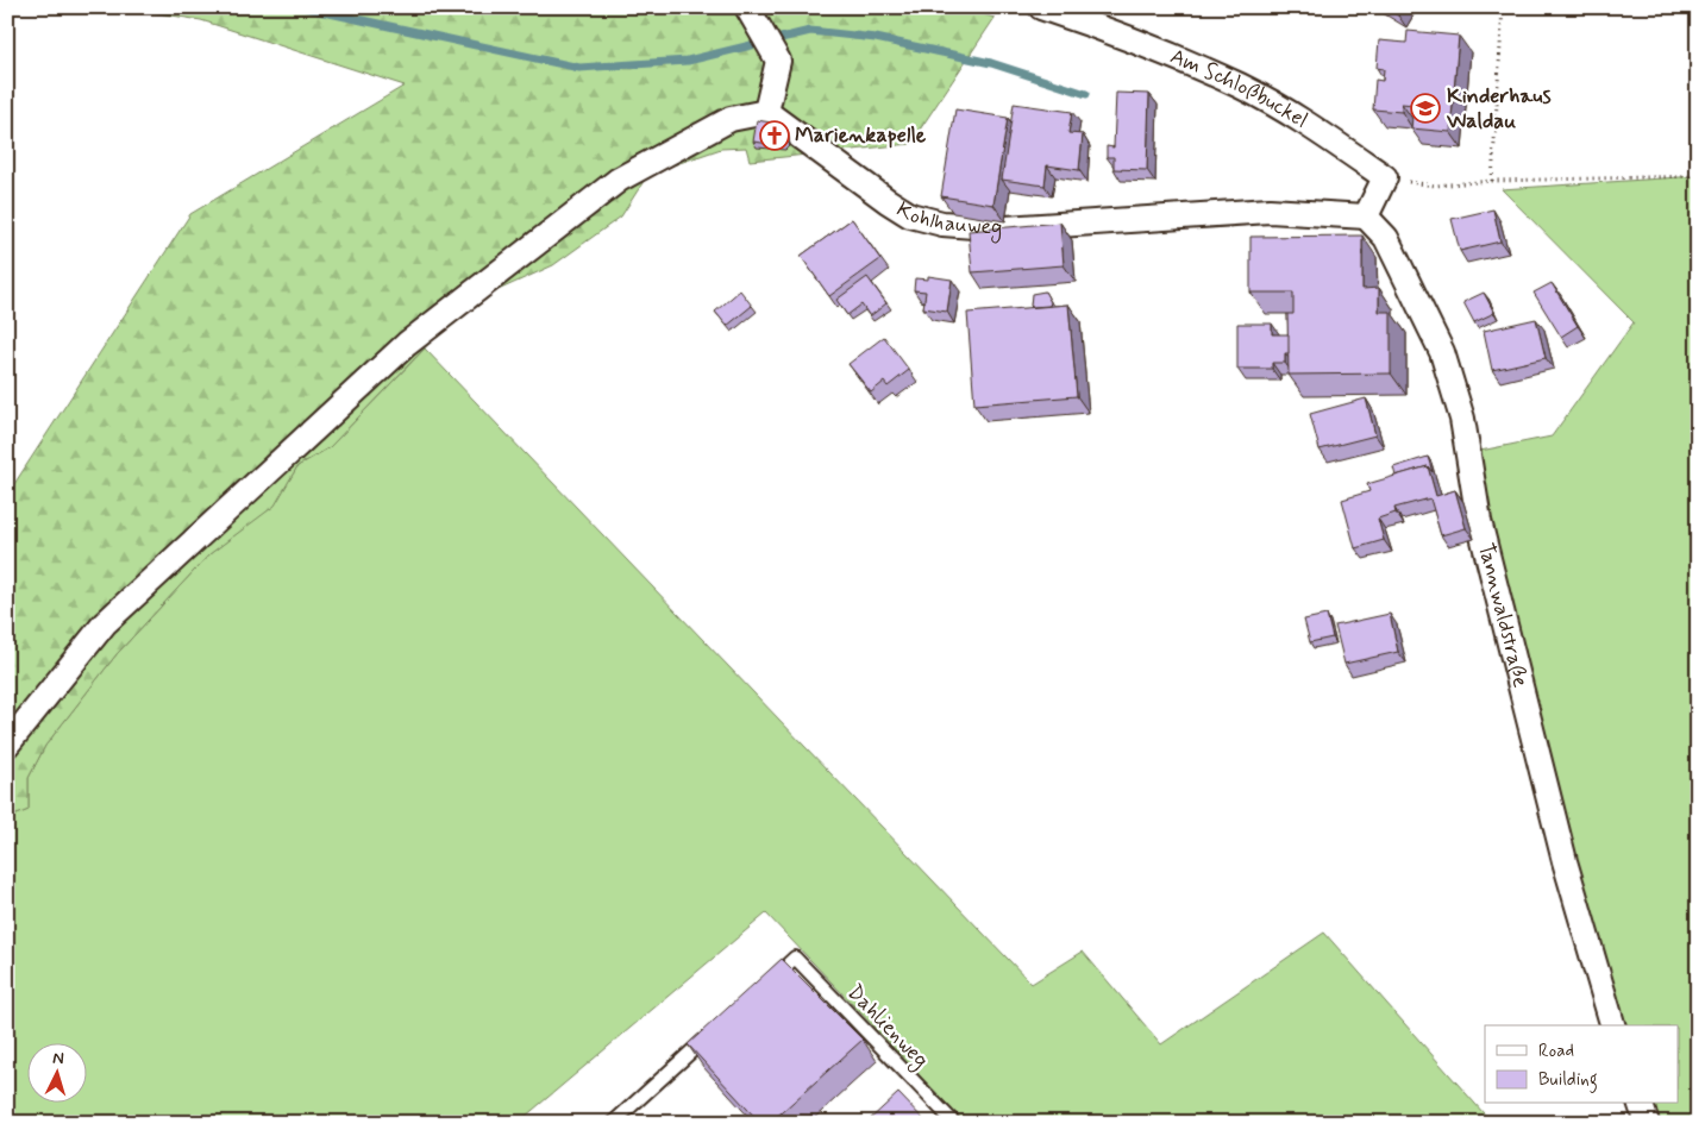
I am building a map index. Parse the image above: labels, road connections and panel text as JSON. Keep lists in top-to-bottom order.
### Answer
{
  "streets": {
    "street": ["Am Schloßbuckel", "Kohlhauweg", "Tannwaldstraße"],
    "lane": ["Dahlienweg"]
  },
  "crossings": [
    ["Kohlhauweg", "Tannwaldstraße"]
  ],
  "places": {
    "school or university": ["Kinderhaus Waldau"],
    "church": ["Marienkapelle"]
  },
  "legend": ["Road", "Building"],
  "north": "top"
}
